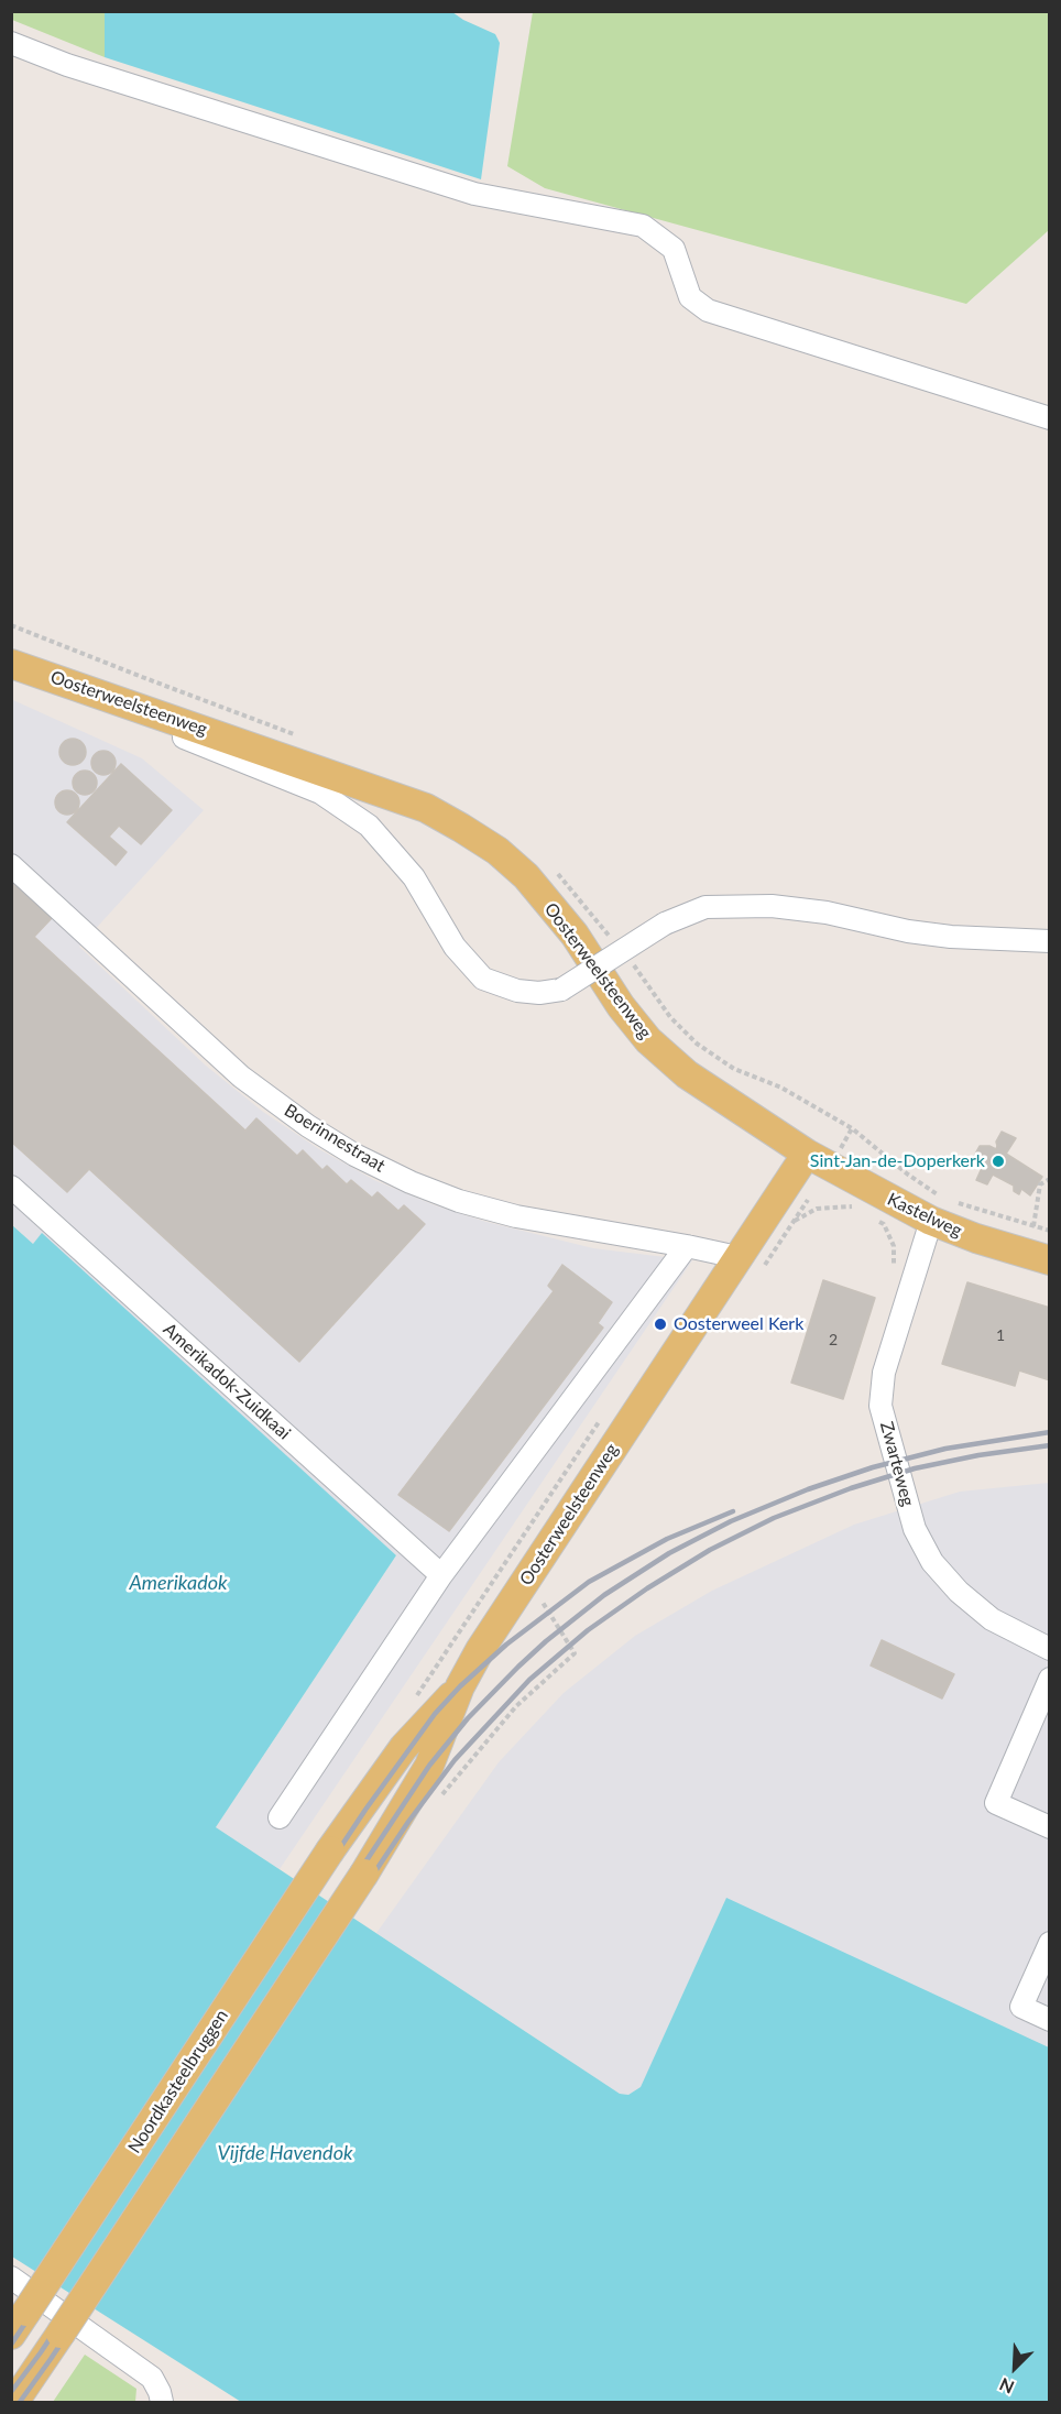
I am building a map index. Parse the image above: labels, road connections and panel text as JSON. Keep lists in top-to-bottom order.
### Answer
{
  "streets": {
    "main road": ["Oosterweelsteenweg", "Kastelweg", "Noordkasteelbruggen"],
    "street": ["Boerinnestraat", "Amerikadok-Zuidkaai", "Zwarteweg"]
  },
  "crossings": [
    ["Oosterweelsteenweg", "Boerinnestraat"],
    ["Oosterweelsteenweg", "Kastelweg"],
    ["Oosterweelsteenweg", "Noordkasteelbruggen"],
    ["Kastelweg", "Zwarteweg"]
  ],
  "water": ["Amerikadok", "Vijfde Havendok"],
  "places": ["Sint-Jan-de-Doperkerk", "Oosterweel Kerk"],
  "house_numbers": ["1", "2"],
  "north": "bottom left"
}
